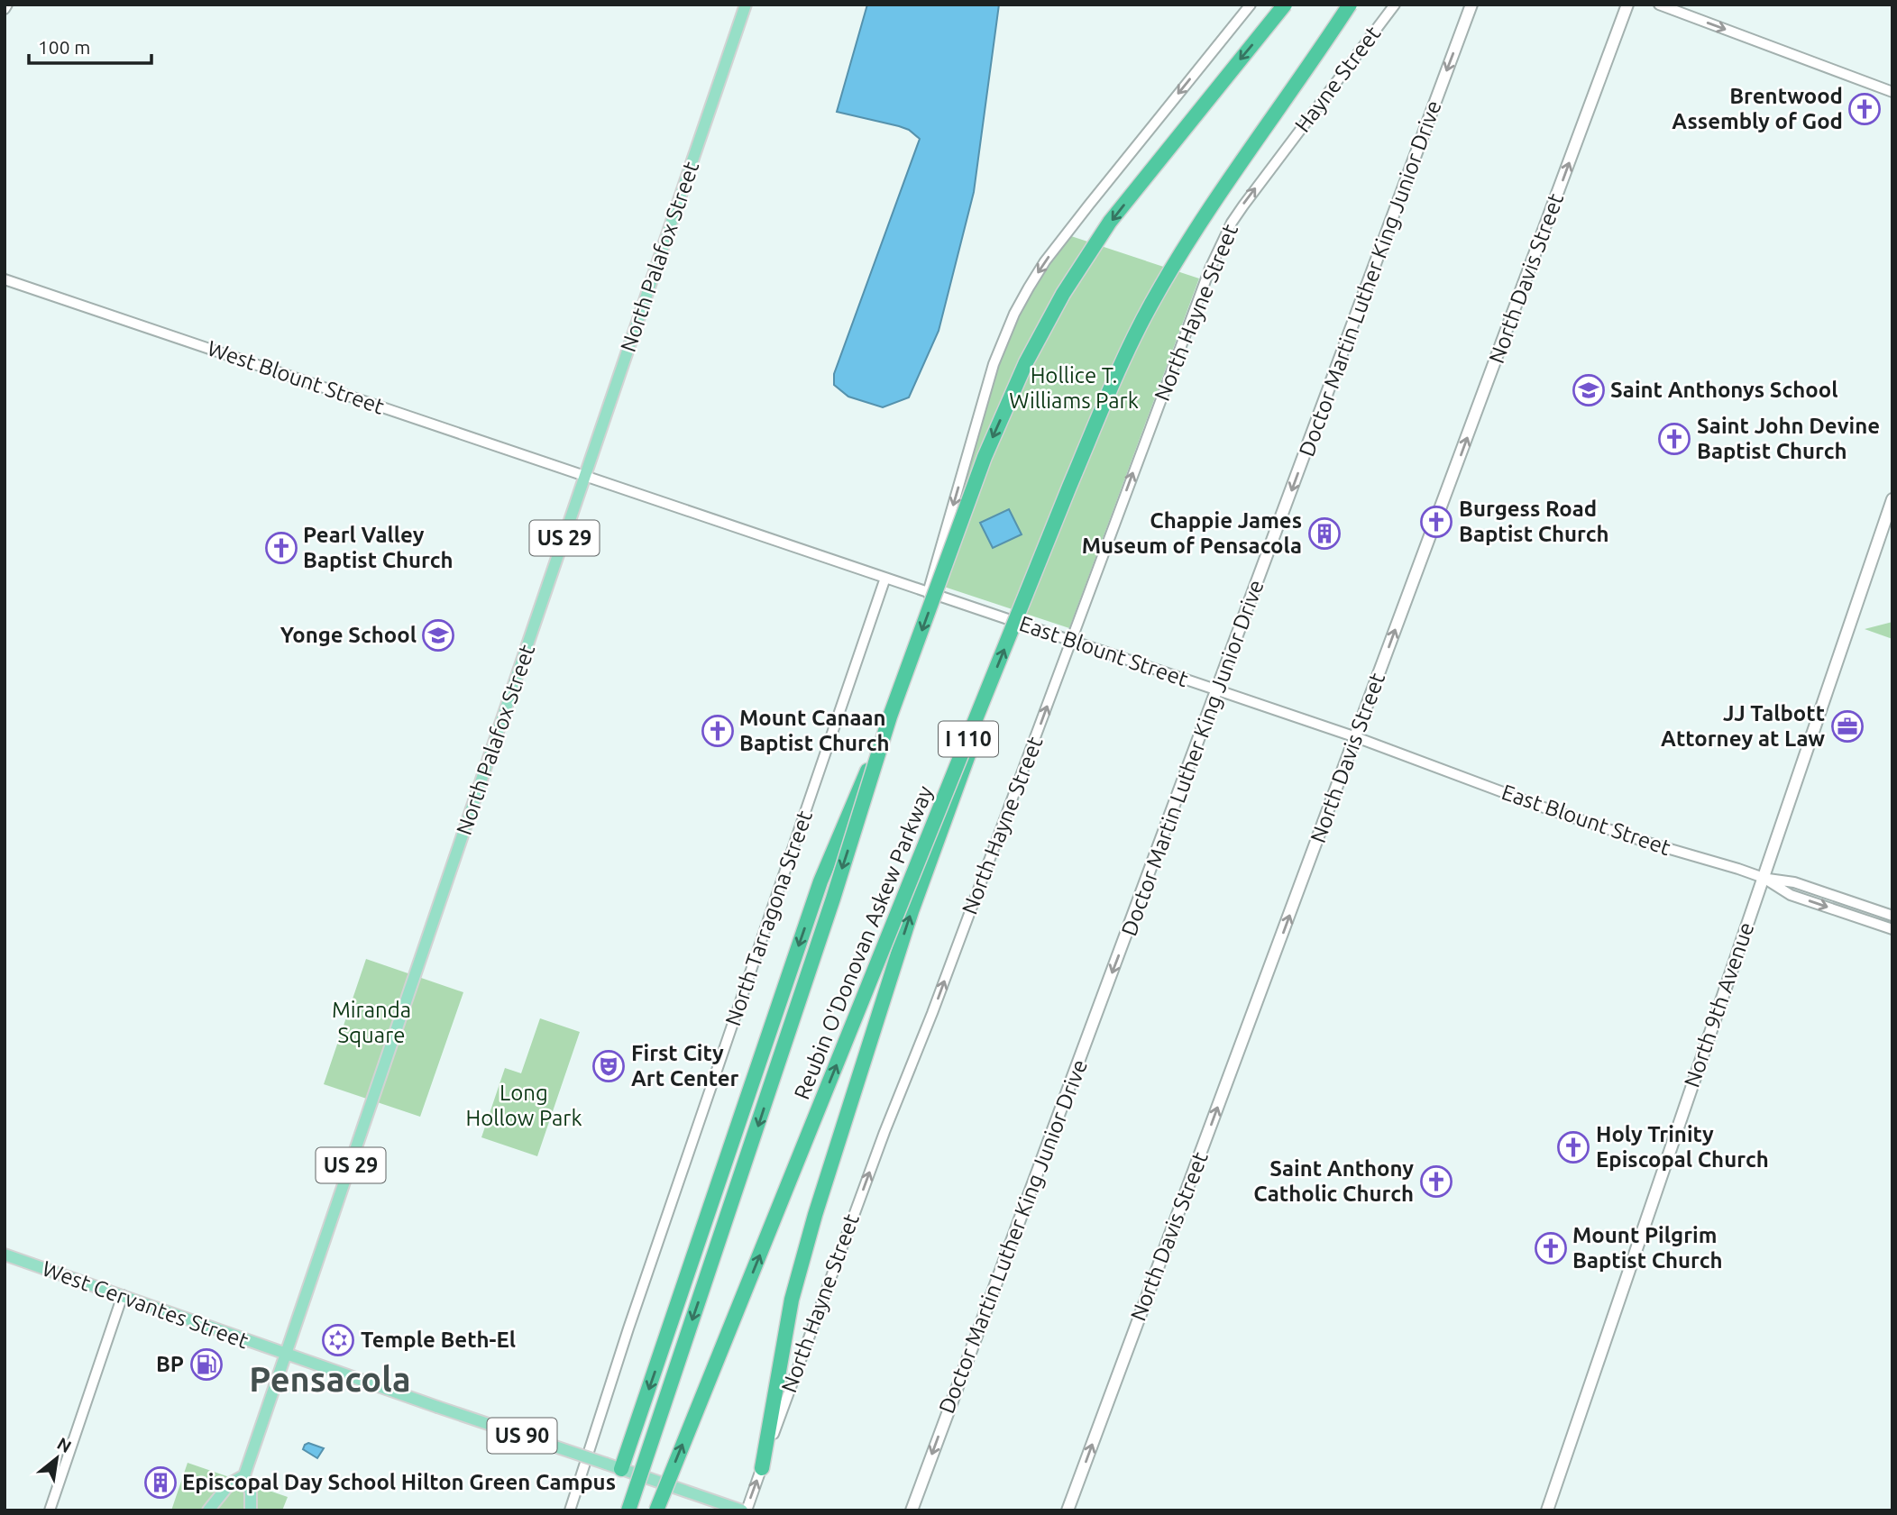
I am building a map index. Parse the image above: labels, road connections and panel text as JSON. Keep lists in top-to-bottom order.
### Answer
{
  "streets": {
    "highway": ["I 110", "Reubin O'Donovan Askew Parkway"],
    "main road": [
      "North Palafox Street",
      "Doctor Martin Luther King Junior Drive",
      "North Davis Street",
      "US 29",
      "North 9th Avenue",
      "West Cervantes Street",
      "US 90"
    ],
    "street": [
      "Hayne Street",
      "North Hayne Street",
      "West Blount Street",
      "East Blount Street",
      "North Tarragona Street"
    ]
  },
  "crossings": [
    ["Hayne Street", "North Hayne Street"],
    ["North Palafox Street", "West Blount Street"],
    ["North Palafox Street", "East Blount Street"],
    ["North Palafox Street", "West Cervantes Street"],
    ["North Palafox Street", "US 90"],
    ["Doctor Martin Luther King Junior Drive", "East Blount Street"],
    ["North Davis Street", "East Blount Street"],
    ["North Hayne Street", "East Blount Street"],
    ["North Hayne Street", "US 90"],
    ["West Blount Street", "East Blount Street"],
    ["East Blount Street", "North Tarragona Street"],
    ["East Blount Street", "North 9th Avenue"],
    ["West Cervantes Street", "US 90"]
  ],
  "one_way": ["Doctor Martin Luther King Junior Drive", "North Davis Street", "North Hayne Street"],
  "districts": ["Pensacola"],
  "parks": ["Hollice T. Williams Park", "Miranda Square", "Long Hollow Park"],
  "places": {
    "church": [
      "Brentwood Assembly of God",
      "Saint John Devine Baptist Church",
      "Burgess Road Baptist Church",
      "Pearl Valley Baptist Church",
      "Mount Canaan Baptist Church",
      "Holy Trinity Episcopal Church",
      "Saint Anthony Catholic Church",
      "Mount Pilgrim Baptist Church"
    ],
    "school or university": ["Saint Anthonys School", "Yonge School"],
    "building": ["Chappie James Museum of Pensacola", "Episcopal Day School Hilton Green Campus"],
    "office": ["JJ Talbott Attorney at Law"],
    "theatre": ["First City Art Center"],
    "synagogue": ["Temple Beth-El"],
    "fuel station": ["BP"]
  },
  "scale_bar": "100 m",
  "north": "top right"
}
